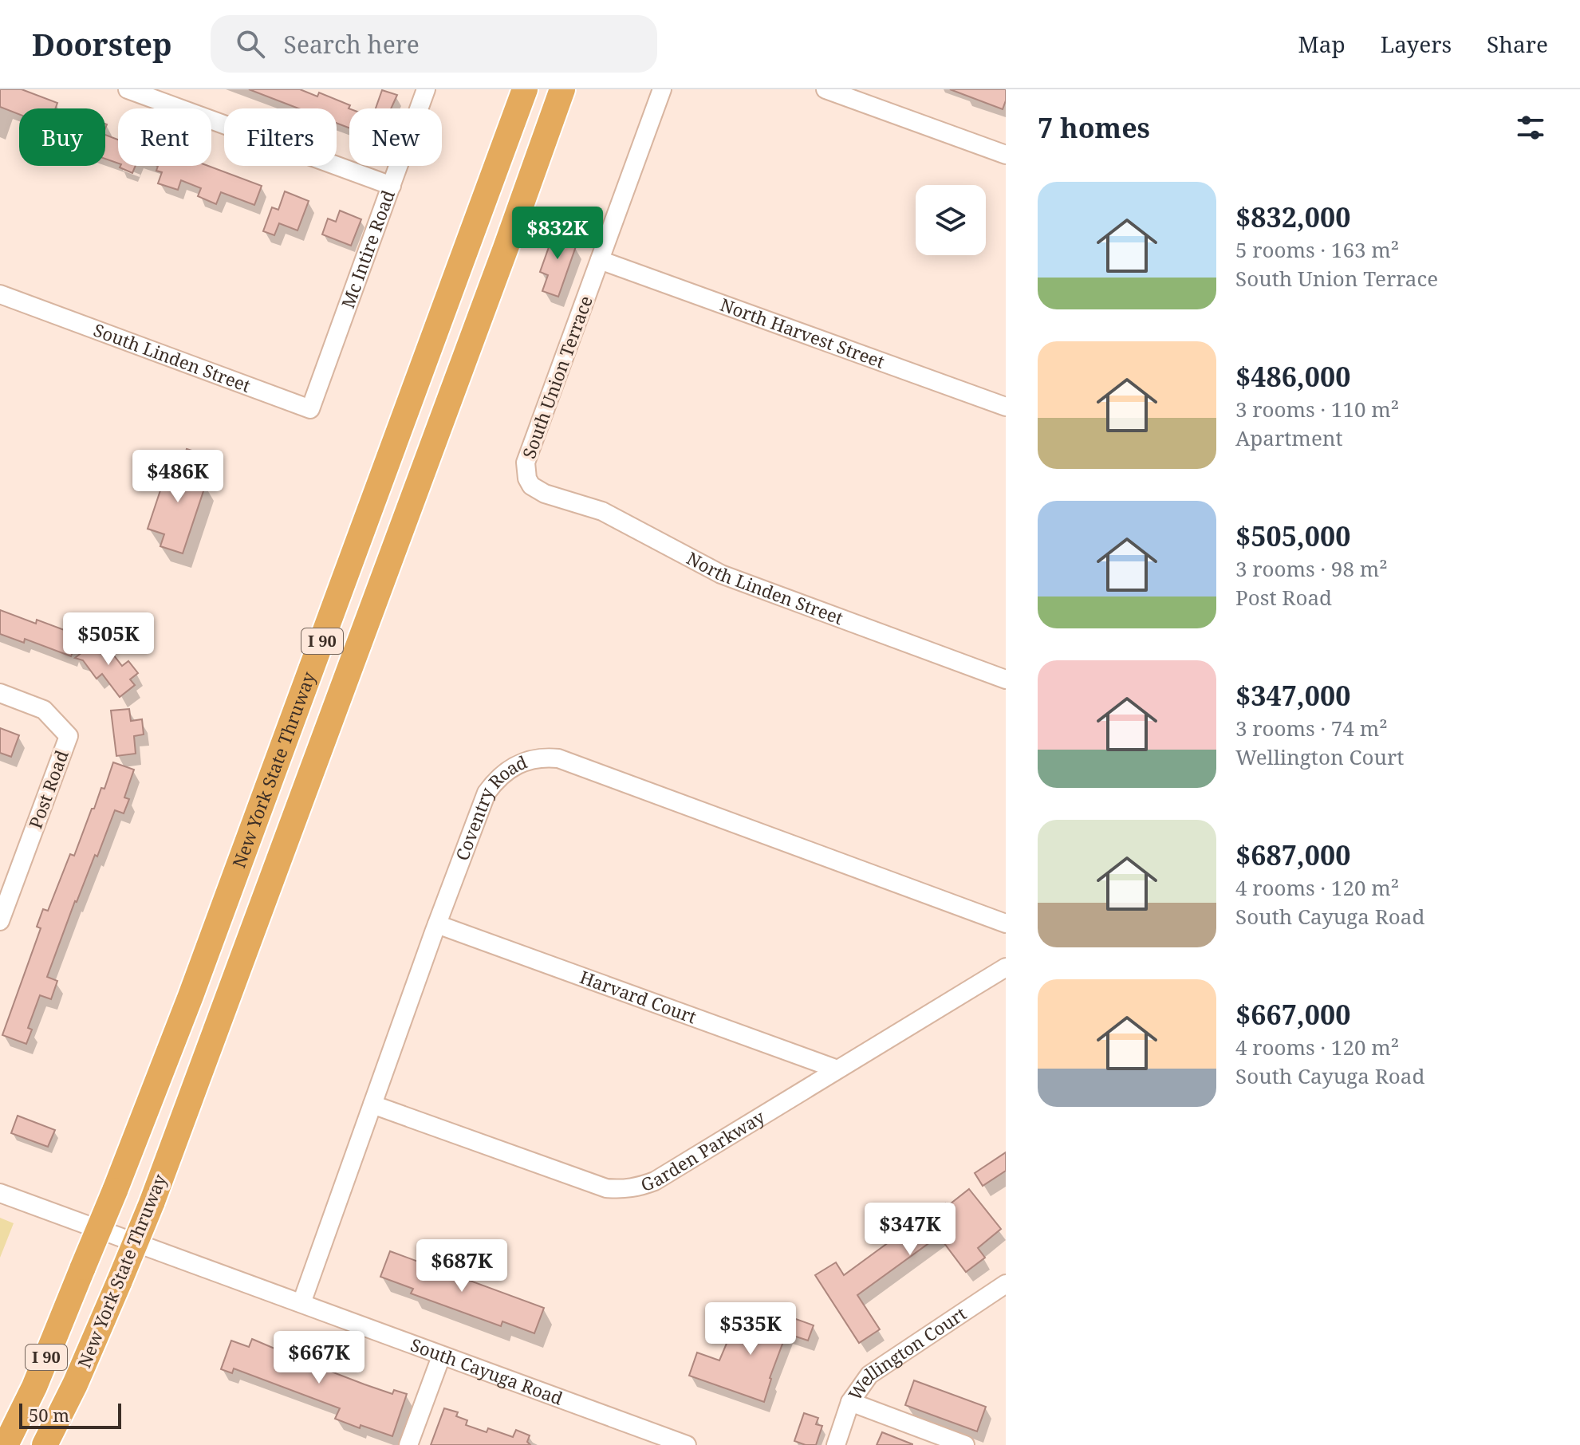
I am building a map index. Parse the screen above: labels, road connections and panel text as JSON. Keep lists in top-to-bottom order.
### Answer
{
  "streets": {
    "highway": ["I 90", "New York State Thruway"],
    "street": [
      "Mc Intire Road",
      "North Harvest Street",
      "South Linden Street",
      "South Union Terrace",
      "North Linden Street",
      "Post Road",
      "Coventry Road",
      "Harvard Court",
      "Garden Parkway",
      "Wellington Court",
      "South Cayuga Road"
    ]
  },
  "crossings": [
    ["Mc Intire Road", "South Linden Street"],
    ["North Harvest Street", "South Union Terrace"],
    ["South Union Terrace", "North Linden Street"],
    ["Coventry Road", "Harvard Court"],
    ["Coventry Road", "Garden Parkway"],
    ["Coventry Road", "South Cayuga Road"],
    ["Harvard Court", "Garden Parkway"]
  ],
  "scale_bar": "50 m",
  "page": {
    "header": "Doorstep",
    "search": "Search here",
    "nav": ["Map", "Layers", "Share"],
    "heading": "7 homes",
    "chip": [
      "Buy",
      "Rent",
      "Filters",
      "New"
    ],
    "list": [
      {
        "name": "$832,000",
        "note": "5 rooms · 163 m² · South Union Terrace"
      },
      {
        "name": "$486,000",
        "note": "3 rooms · 110 m² · Apartment"
      },
      {
        "name": "$505,000",
        "note": "3 rooms · 98 m² · Post Road"
      },
      {
        "name": "$347,000",
        "note": "3 rooms · 74 m² · Wellington Court"
      },
      {
        "name": "$687,000",
        "note": "4 rooms · 120 m² · South Cayuga Road"
      },
      {
        "name": "$667,000",
        "note": "4 rooms · 120 m² · South Cayuga Road"
      }
    ],
    "price": [
      "$832K",
      "$486K",
      "$505K",
      "$347K",
      "$687K",
      "$535K",
      "$667K"
    ],
    "scale": "50 m"
  }
}
